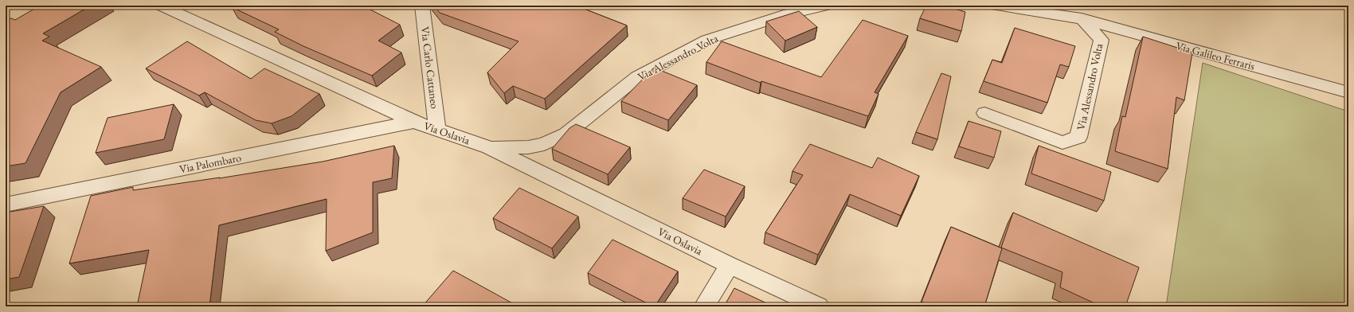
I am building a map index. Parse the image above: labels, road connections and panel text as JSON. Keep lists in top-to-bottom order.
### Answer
{
  "streets": {
    "street": [
      "Via Galileo Ferraris",
      "Via Alessandro Volta",
      "Via Carlo Cattaneo",
      "Via Oslavia",
      "Via Palombaro"
    ]
  },
  "crossings": [
    ["Via Galileo Ferraris", "Via Alessandro Volta"],
    ["Via Alessandro Volta", "Via Oslavia"],
    ["Via Carlo Cattaneo", "Via Oslavia"],
    ["Via Oslavia", "Via Palombaro"]
  ]
}
